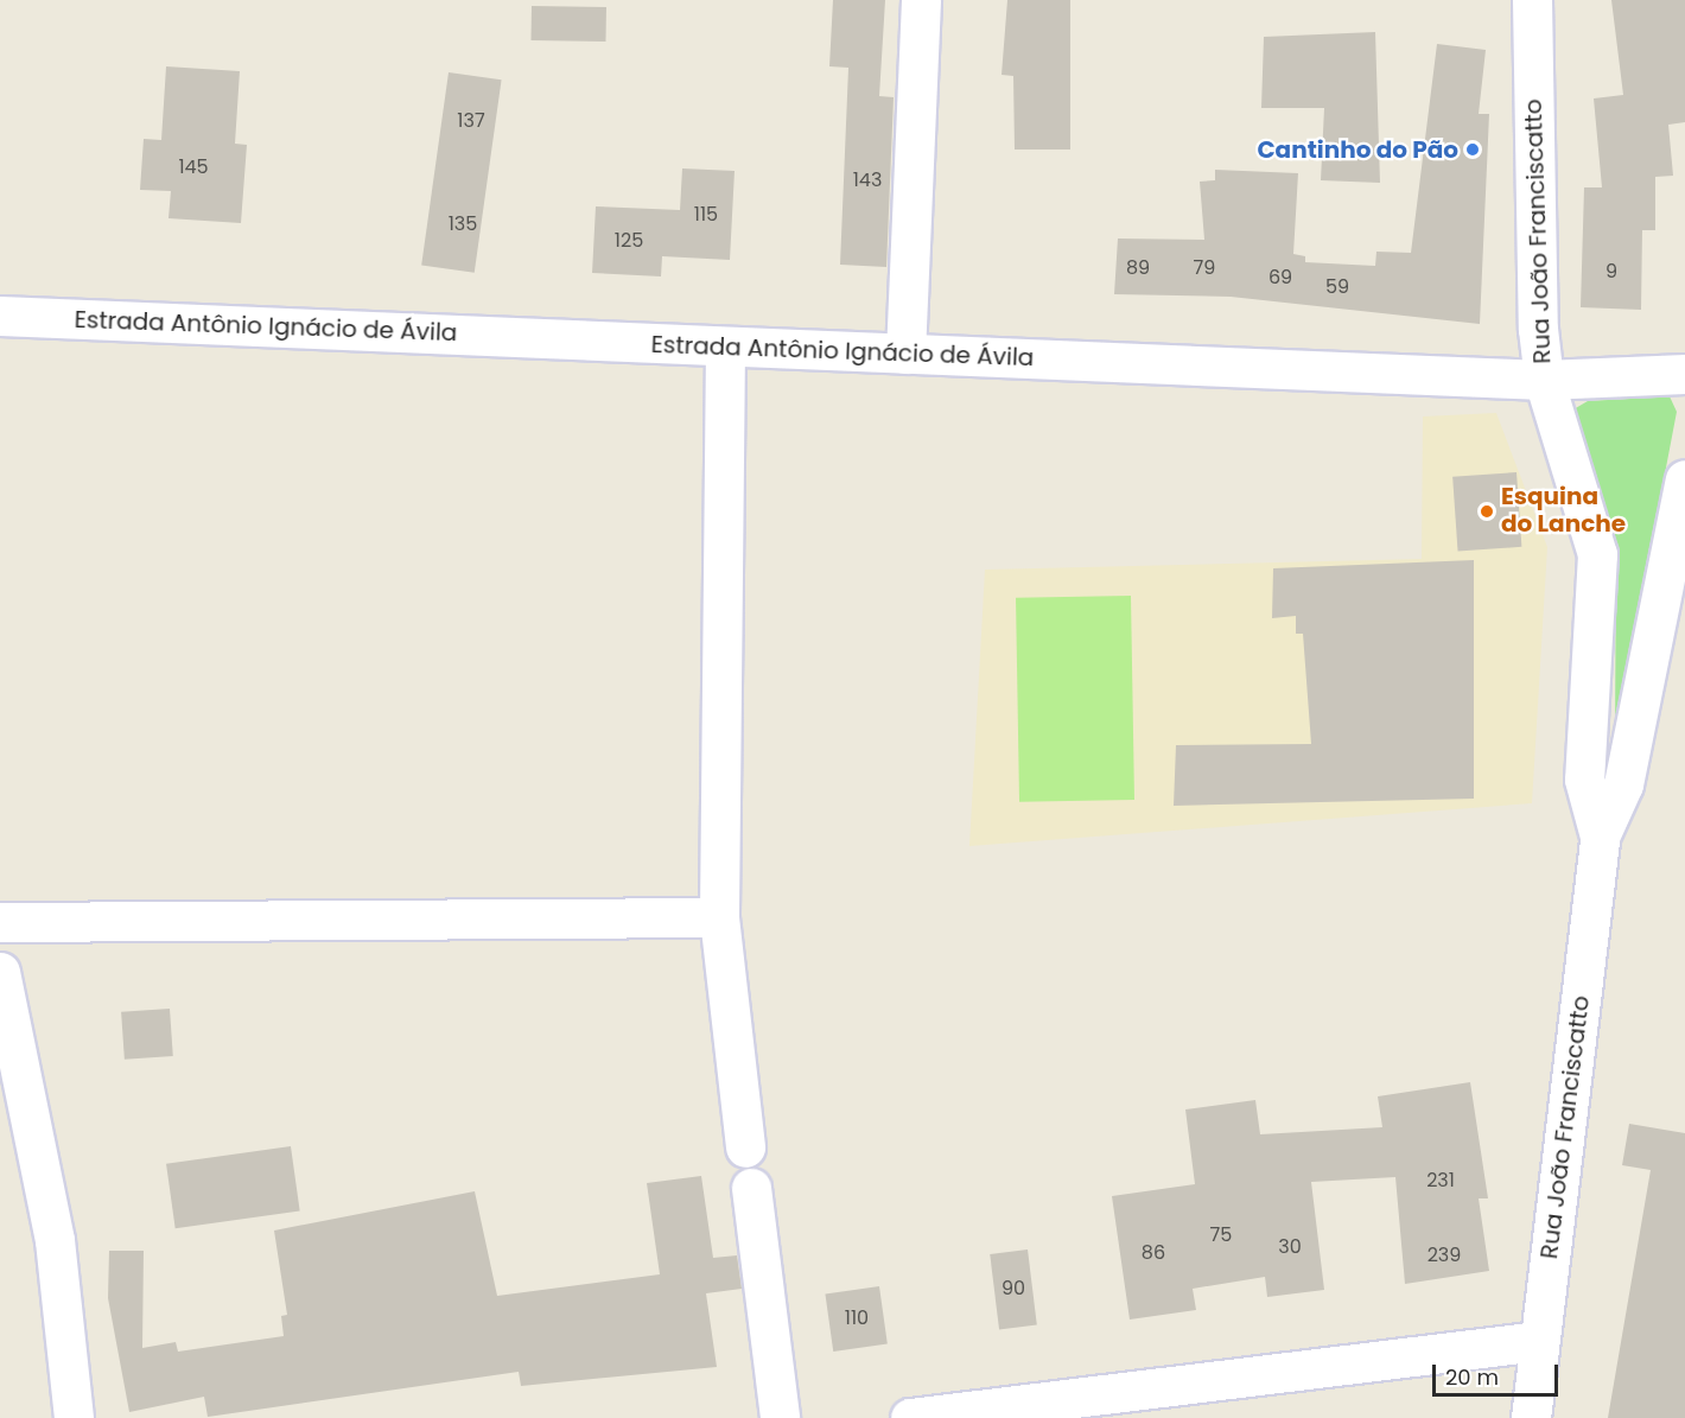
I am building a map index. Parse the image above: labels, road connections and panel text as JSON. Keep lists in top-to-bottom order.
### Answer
{
  "streets": {
    "street": ["Rua João Franciscatto", "Estrada Antônio Ignácio de Ávila"]
  },
  "crossings": [
    ["Rua João Franciscatto", "Estrada Antônio Ignácio de Ávila"]
  ],
  "places": ["Cantinho do Pão", "Esquina do Lanche"],
  "house_numbers": [
    "137",
    "145",
    "143",
    "115",
    "135",
    "125",
    "89",
    "79",
    "9",
    "69",
    "59",
    "231",
    "75",
    "30",
    "86",
    "239",
    "90",
    "110"
  ],
  "scale_bar": "20 m"
}
